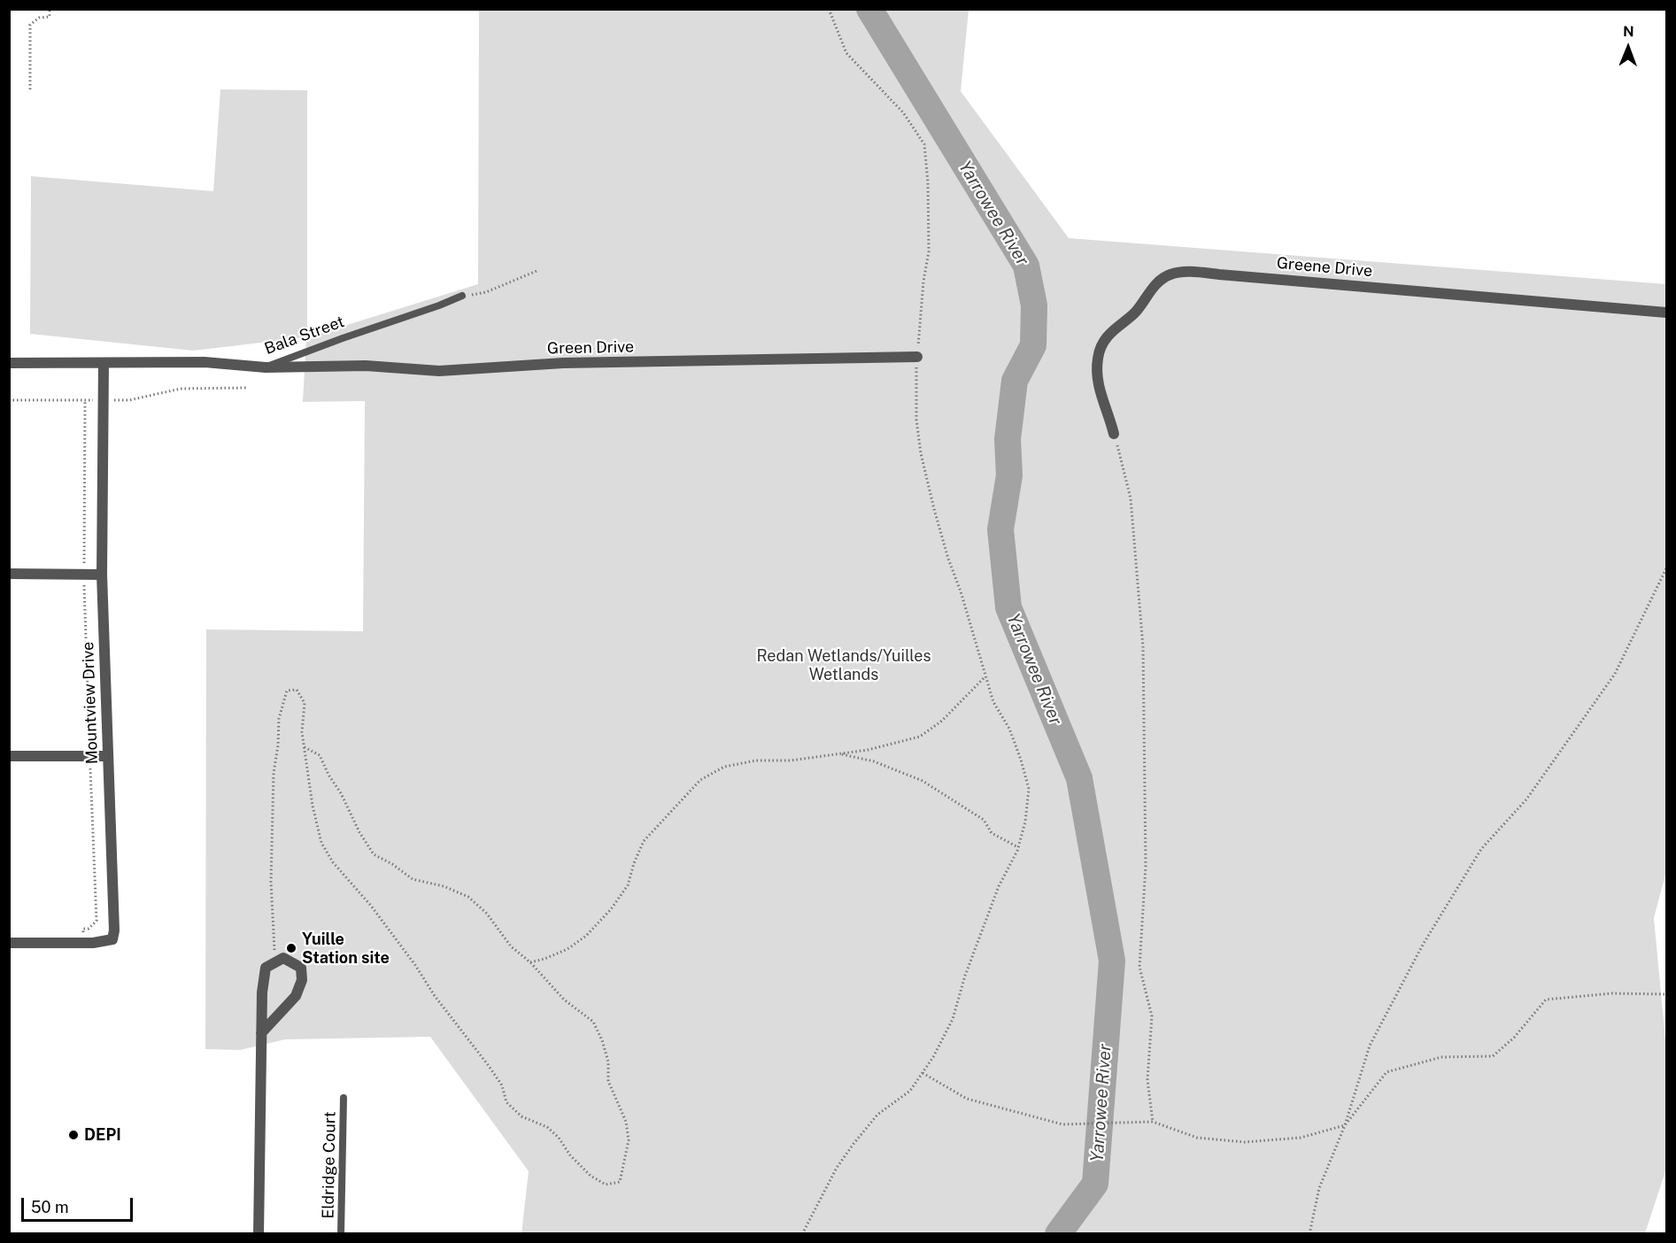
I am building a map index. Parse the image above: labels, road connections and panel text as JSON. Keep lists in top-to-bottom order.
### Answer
{
  "streets": {
    "street": [
      "Greene Drive",
      "Bala Street",
      "Green Drive",
      "Mountview Drive"
    ],
    "lane": ["Eldridge Court"]
  },
  "crossings": [
    ["Bala Street", "Green Drive"],
    ["Bala Street", "Mountview Drive"]
  ],
  "water": ["Yarrowee River"],
  "parks": ["Redan Wetlands/Yuilles Wetlands"],
  "places": ["Yuille Station site", "DEPI"],
  "scale_bar": "50 m",
  "north": "top"
}
